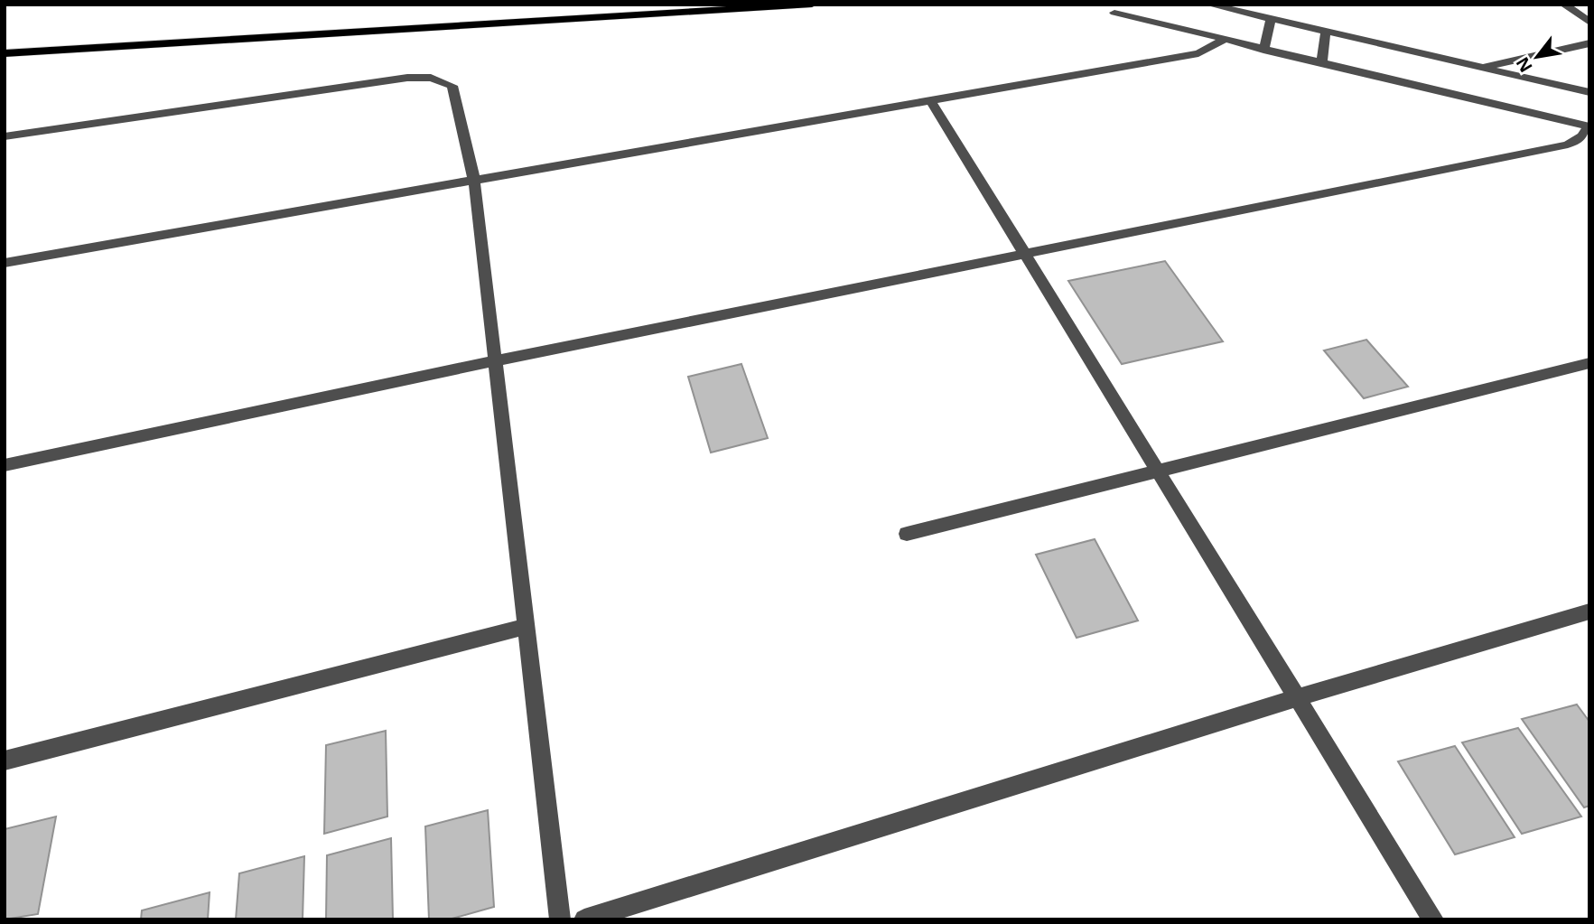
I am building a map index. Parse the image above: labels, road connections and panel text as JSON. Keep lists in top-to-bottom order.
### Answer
{
  "north": "bottom left"
}
